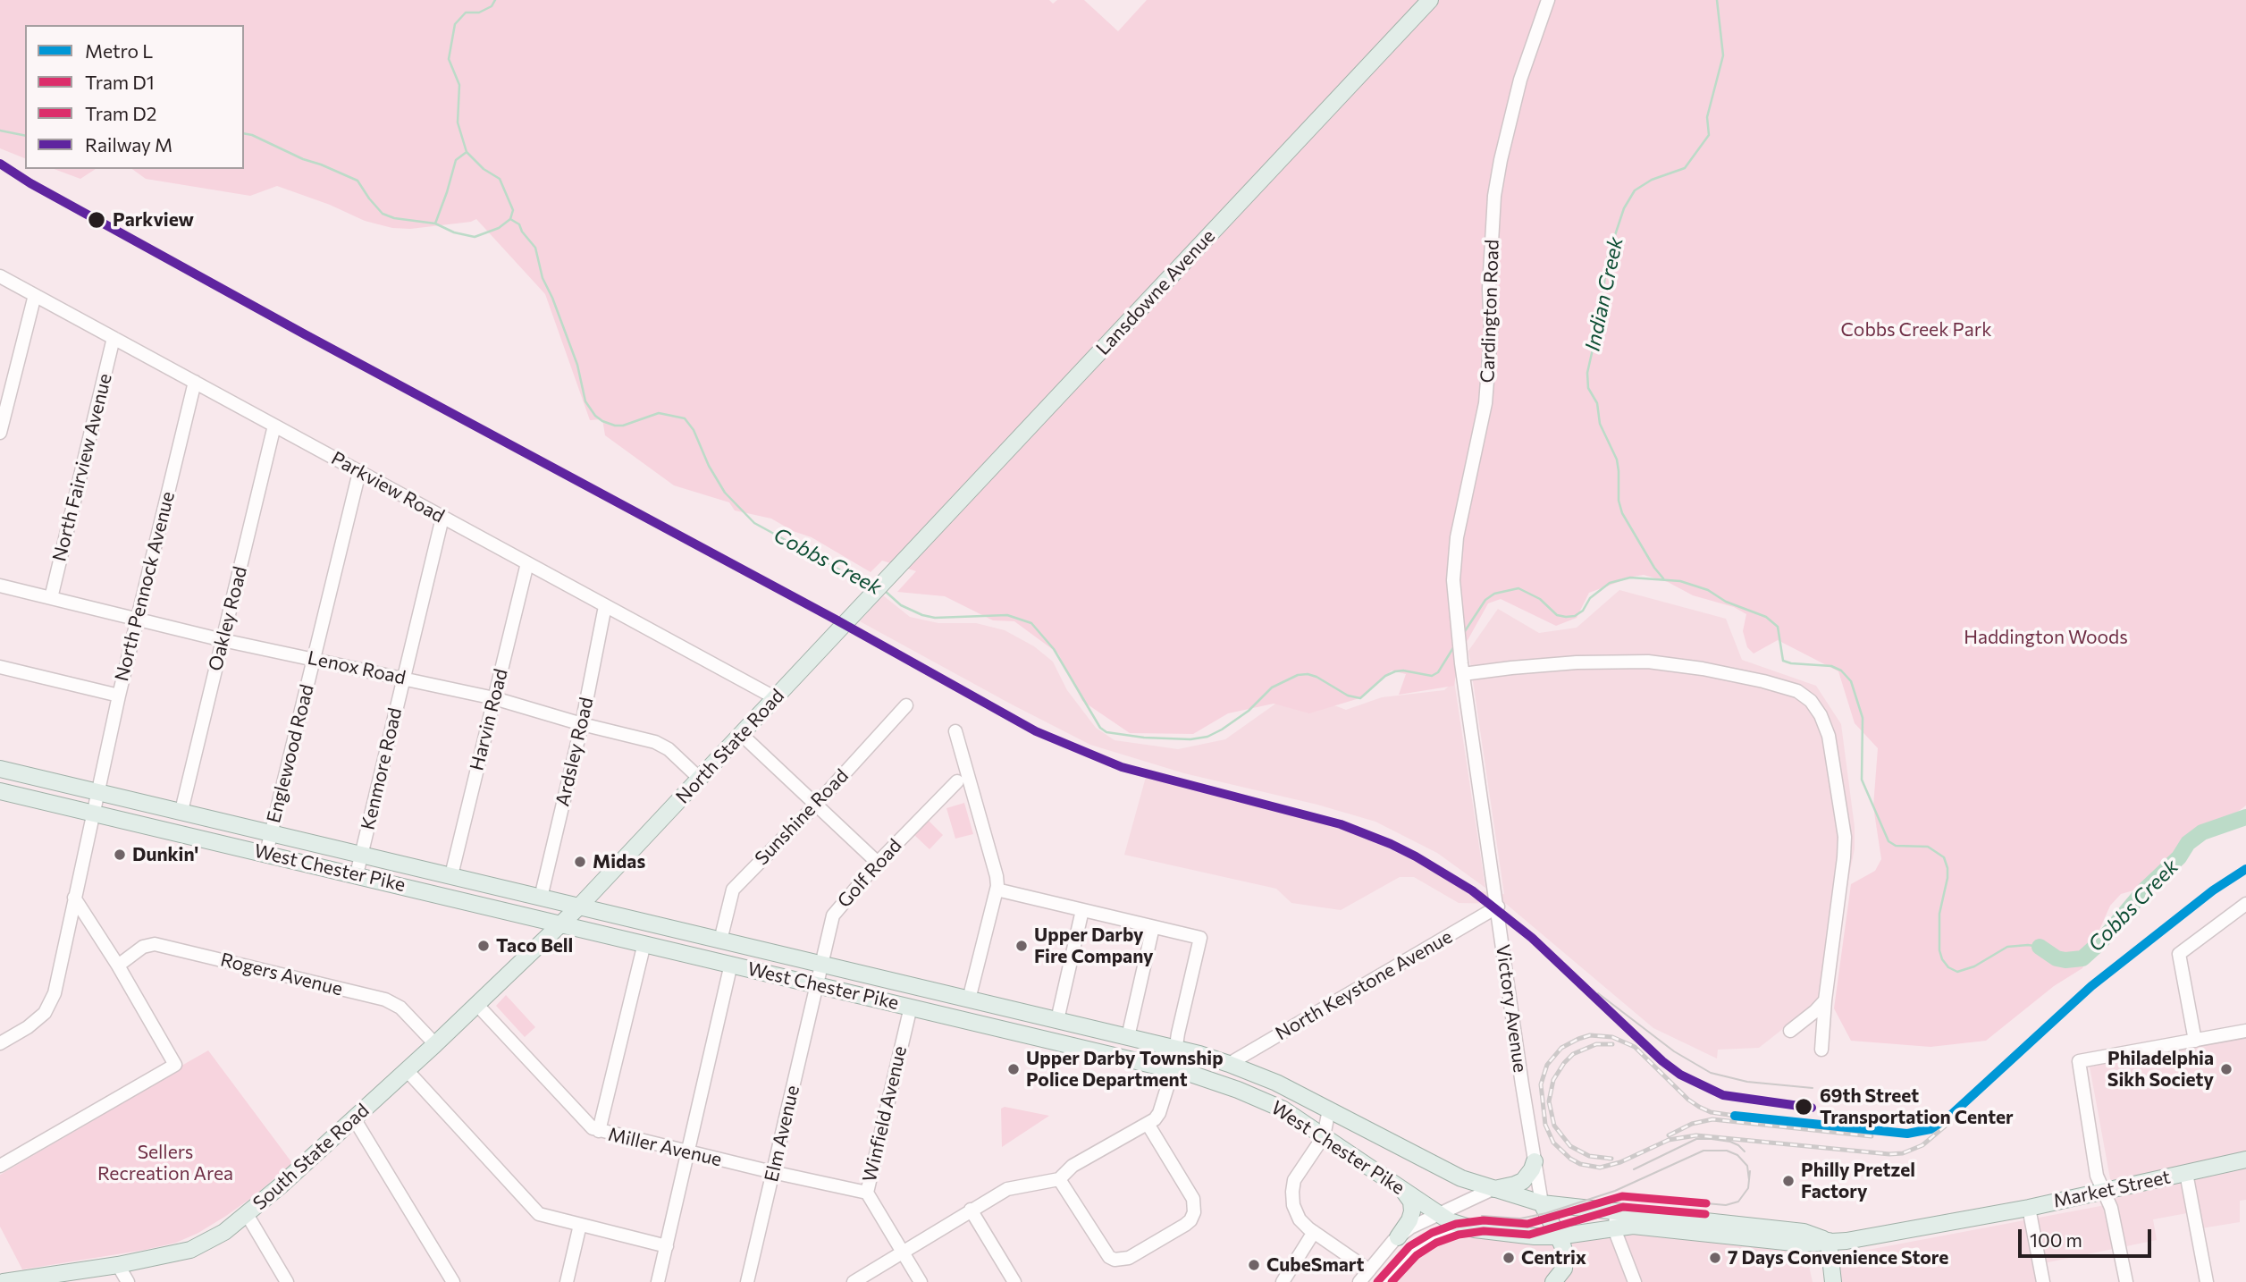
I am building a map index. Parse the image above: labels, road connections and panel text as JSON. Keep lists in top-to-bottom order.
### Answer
{
  "streets": {
    "main road": [
      "Lansdowne Avenue",
      "North State Road",
      "West Chester Pike",
      "South State Road",
      "Market Street"
    ],
    "street": [
      "Cardington Road",
      "North Fairview Avenue",
      "Parkview Road",
      "North Pennock Avenue",
      "Oakley Road",
      "Lenox Road",
      "Harvin Road",
      "Ardsley Road",
      "Englewood Road",
      "Kenmore Road",
      "Sunshine Road",
      "Golf Road",
      "Rogers Avenue",
      "North Keystone Avenue",
      "Victory Avenue",
      "Winfield Avenue",
      "Elm Avenue",
      "Miller Avenue"
    ]
  },
  "crossings": [
    ["Lansdowne Avenue", "North State Road"],
    ["Cardington Road", "Victory Avenue"],
    ["North Fairview Avenue", "Parkview Road"],
    ["North Fairview Avenue", "Lenox Road"],
    ["Parkview Road", "North Pennock Avenue"],
    ["Parkview Road", "Oakley Road"],
    ["Parkview Road", "Harvin Road"],
    ["Parkview Road", "North State Road"],
    ["Parkview Road", "Ardsley Road"],
    ["Parkview Road", "Englewood Road"],
    ["Parkview Road", "Kenmore Road"],
    ["North Pennock Avenue", "Lenox Road"],
    ["North Pennock Avenue", "West Chester Pike"],
    ["Oakley Road", "Lenox Road"],
    ["Oakley Road", "West Chester Pike"],
    ["Lenox Road", "Harvin Road"],
    ["Lenox Road", "North State Road"],
    ["Lenox Road", "Ardsley Road"],
    ["Lenox Road", "Englewood Road"],
    ["Lenox Road", "Kenmore Road"],
    ["Harvin Road", "West Chester Pike"],
    ["North State Road", "West Chester Pike"],
    ["North State Road", "South State Road"],
    ["Ardsley Road", "West Chester Pike"],
    ["Englewood Road", "West Chester Pike"],
    ["Kenmore Road", "West Chester Pike"],
    ["Sunshine Road", "West Chester Pike"],
    ["West Chester Pike", "Golf Road"],
    ["West Chester Pike", "North Keystone Avenue"],
    ["West Chester Pike", "Victory Avenue"],
    ["West Chester Pike", "Winfield Avenue"],
    ["West Chester Pike", "Elm Avenue"],
    ["West Chester Pike", "South State Road"],
    ["West Chester Pike", "Market Street"],
    ["Golf Road", "Elm Avenue"],
    ["Rogers Avenue", "South State Road"],
    ["North Keystone Avenue", "Victory Avenue"],
    ["Winfield Avenue", "Miller Avenue"],
    ["Elm Avenue", "Miller Avenue"],
    ["Miller Avenue", "South State Road"]
  ],
  "water": ["Indian Creek", "Cobbs Creek"],
  "parks": ["Cobbs Creek Park", "Haddington Woods", "Sellers Recreation Area"],
  "places": [
    "Parkview",
    "Dunkin'",
    "Midas",
    "Taco Bell",
    "Upper Darby Fire Company",
    "Upper Darby Township Police Department",
    "Philadelphia Sikh Society",
    "69th Street Transportation Center",
    "Philly Pretzel Factory",
    "Centrix",
    "7 Days Convenience Store",
    "CubeSmart"
  ],
  "lines": [
    "rail line M",
    "metro line L",
    "tram line D1",
    "tram line D2"
  ],
  "legend": [
    "Metro L",
    "Tram D1",
    "Tram D2",
    "Railway M"
  ],
  "scale_bar": "100 m"
}
